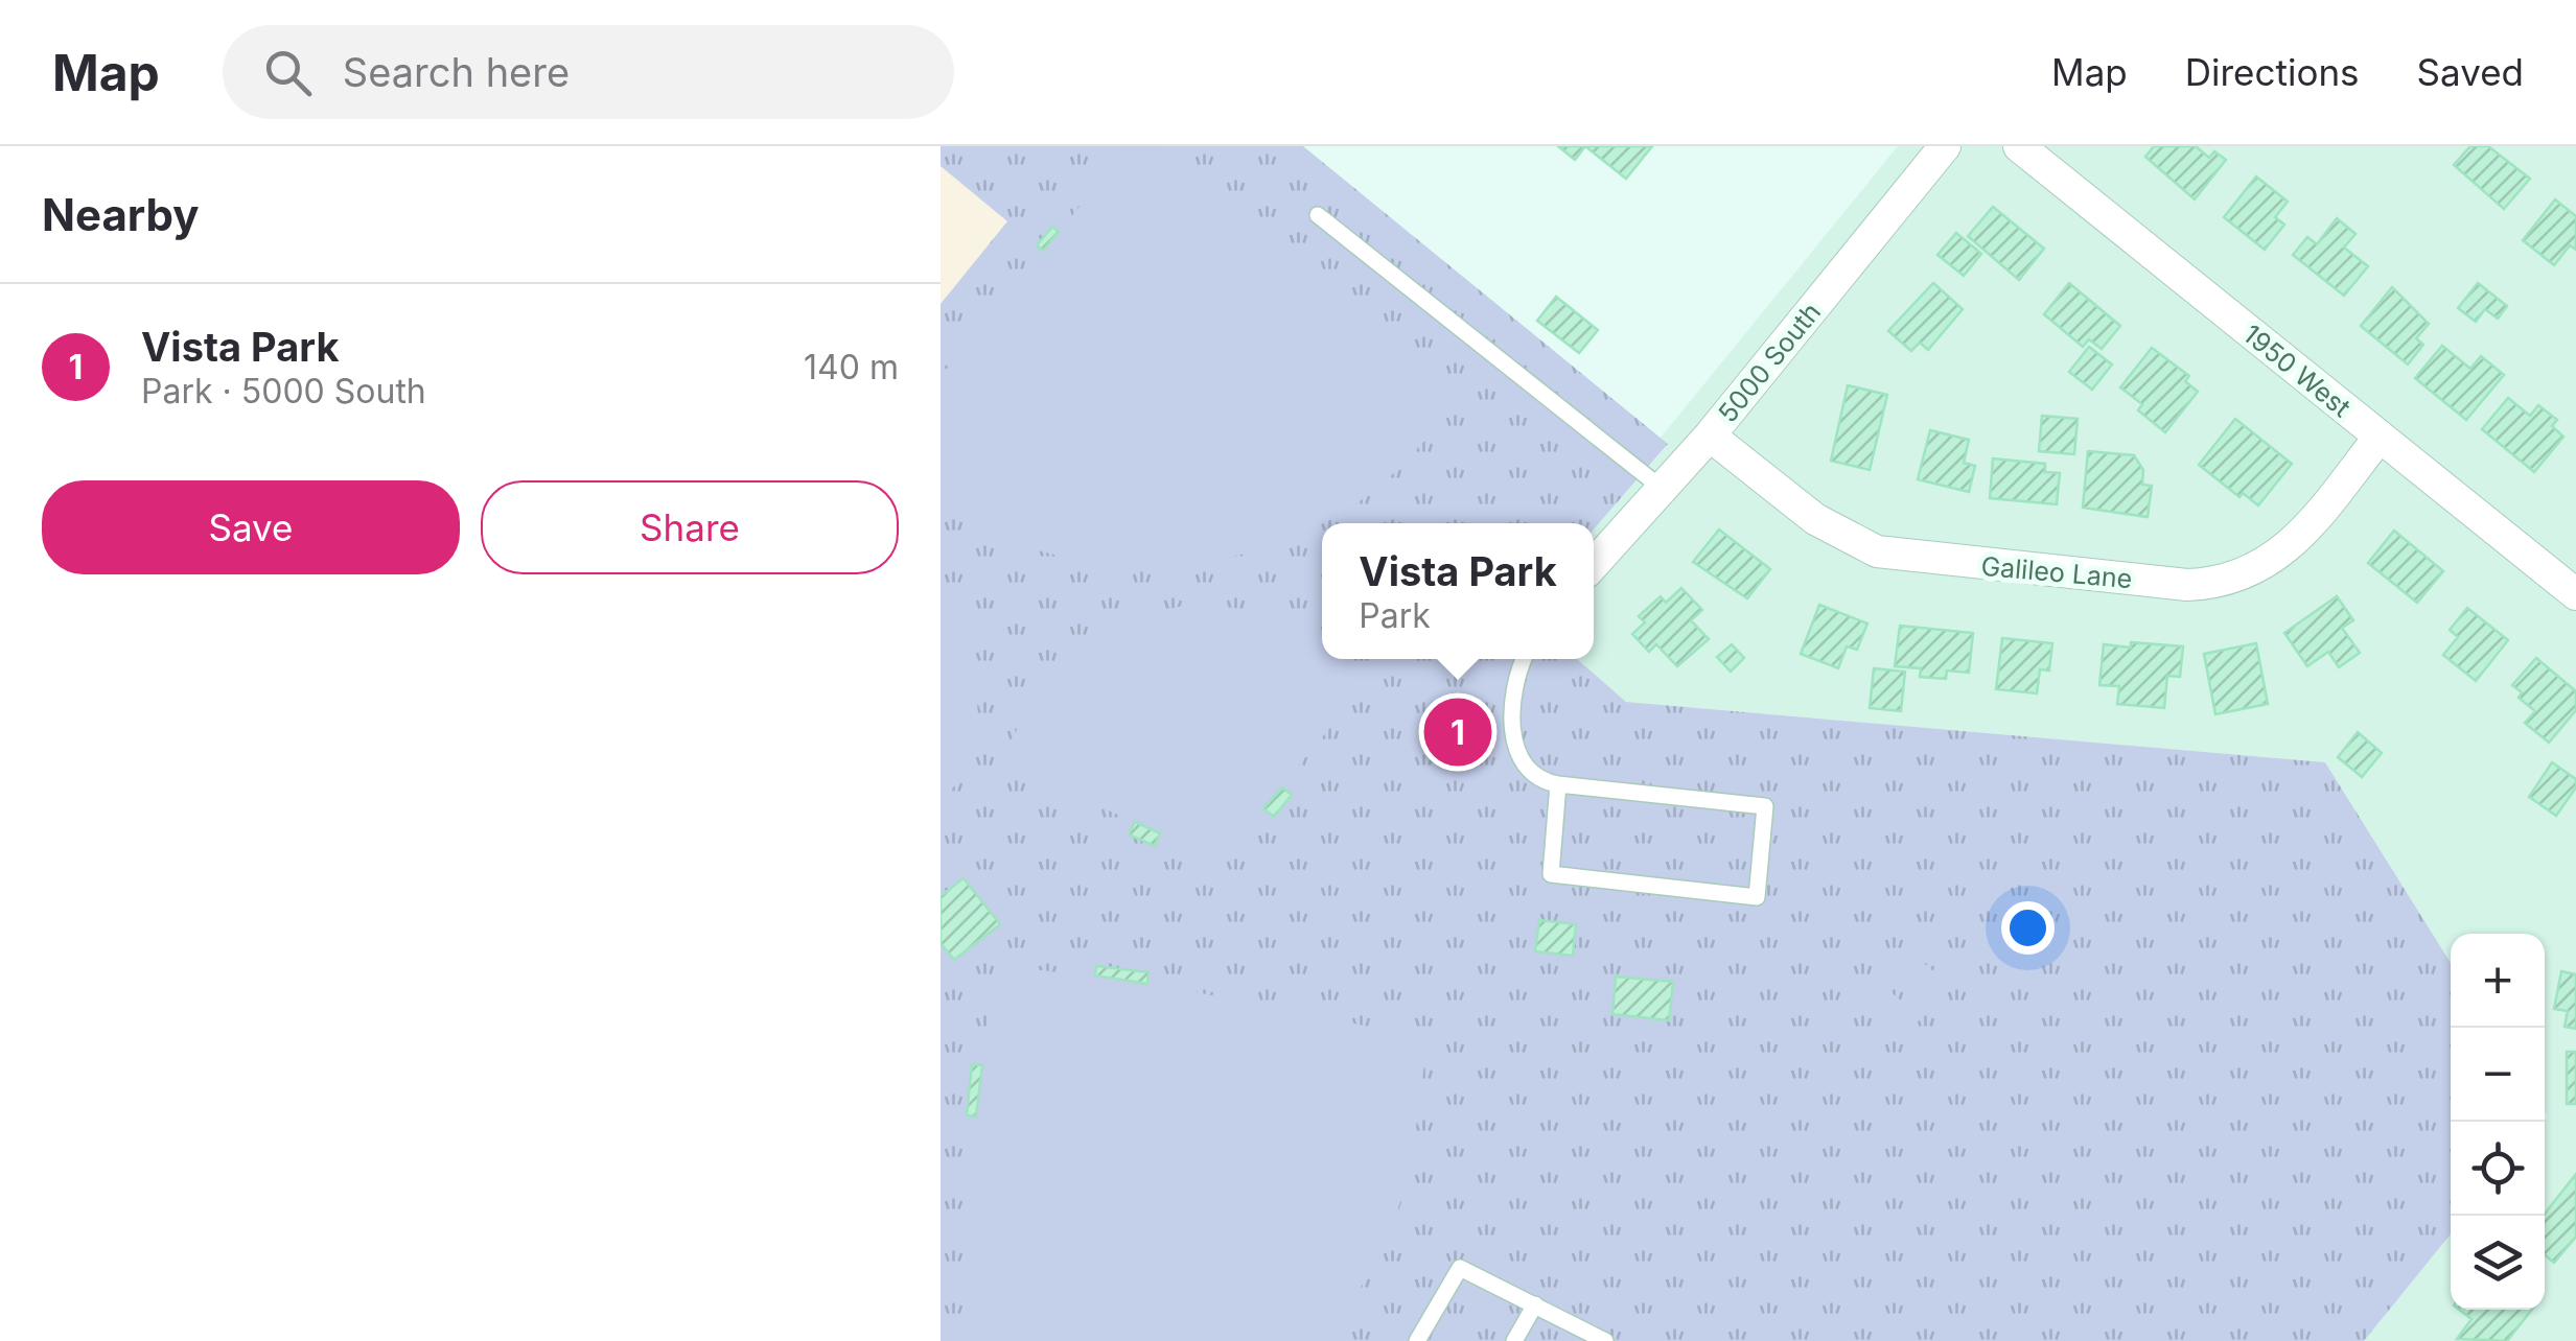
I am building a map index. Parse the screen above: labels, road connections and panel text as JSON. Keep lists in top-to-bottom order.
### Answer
{
  "streets": {
    "street": ["5000 South", "1950 West", "Galileo Lane"]
  },
  "crossings": [
    ["5000 South", "Galileo Lane"],
    ["1950 West", "Galileo Lane"]
  ],
  "page": {
    "header": "Map",
    "search": "Search here",
    "nav": ["Map", "Directions", "Saved"],
    "heading": "Nearby",
    "list": [
      {
        "mark": "1",
        "name": "Vista Park",
        "note": "Park · 5000 South",
        "value": "140 m"
      }
    ],
    "buttons": ["Save", "Share"],
    "popup": ["Vista Park", "Park"],
    "pins": "1",
    "map_buttons": ["+", "−"]
  }
}
